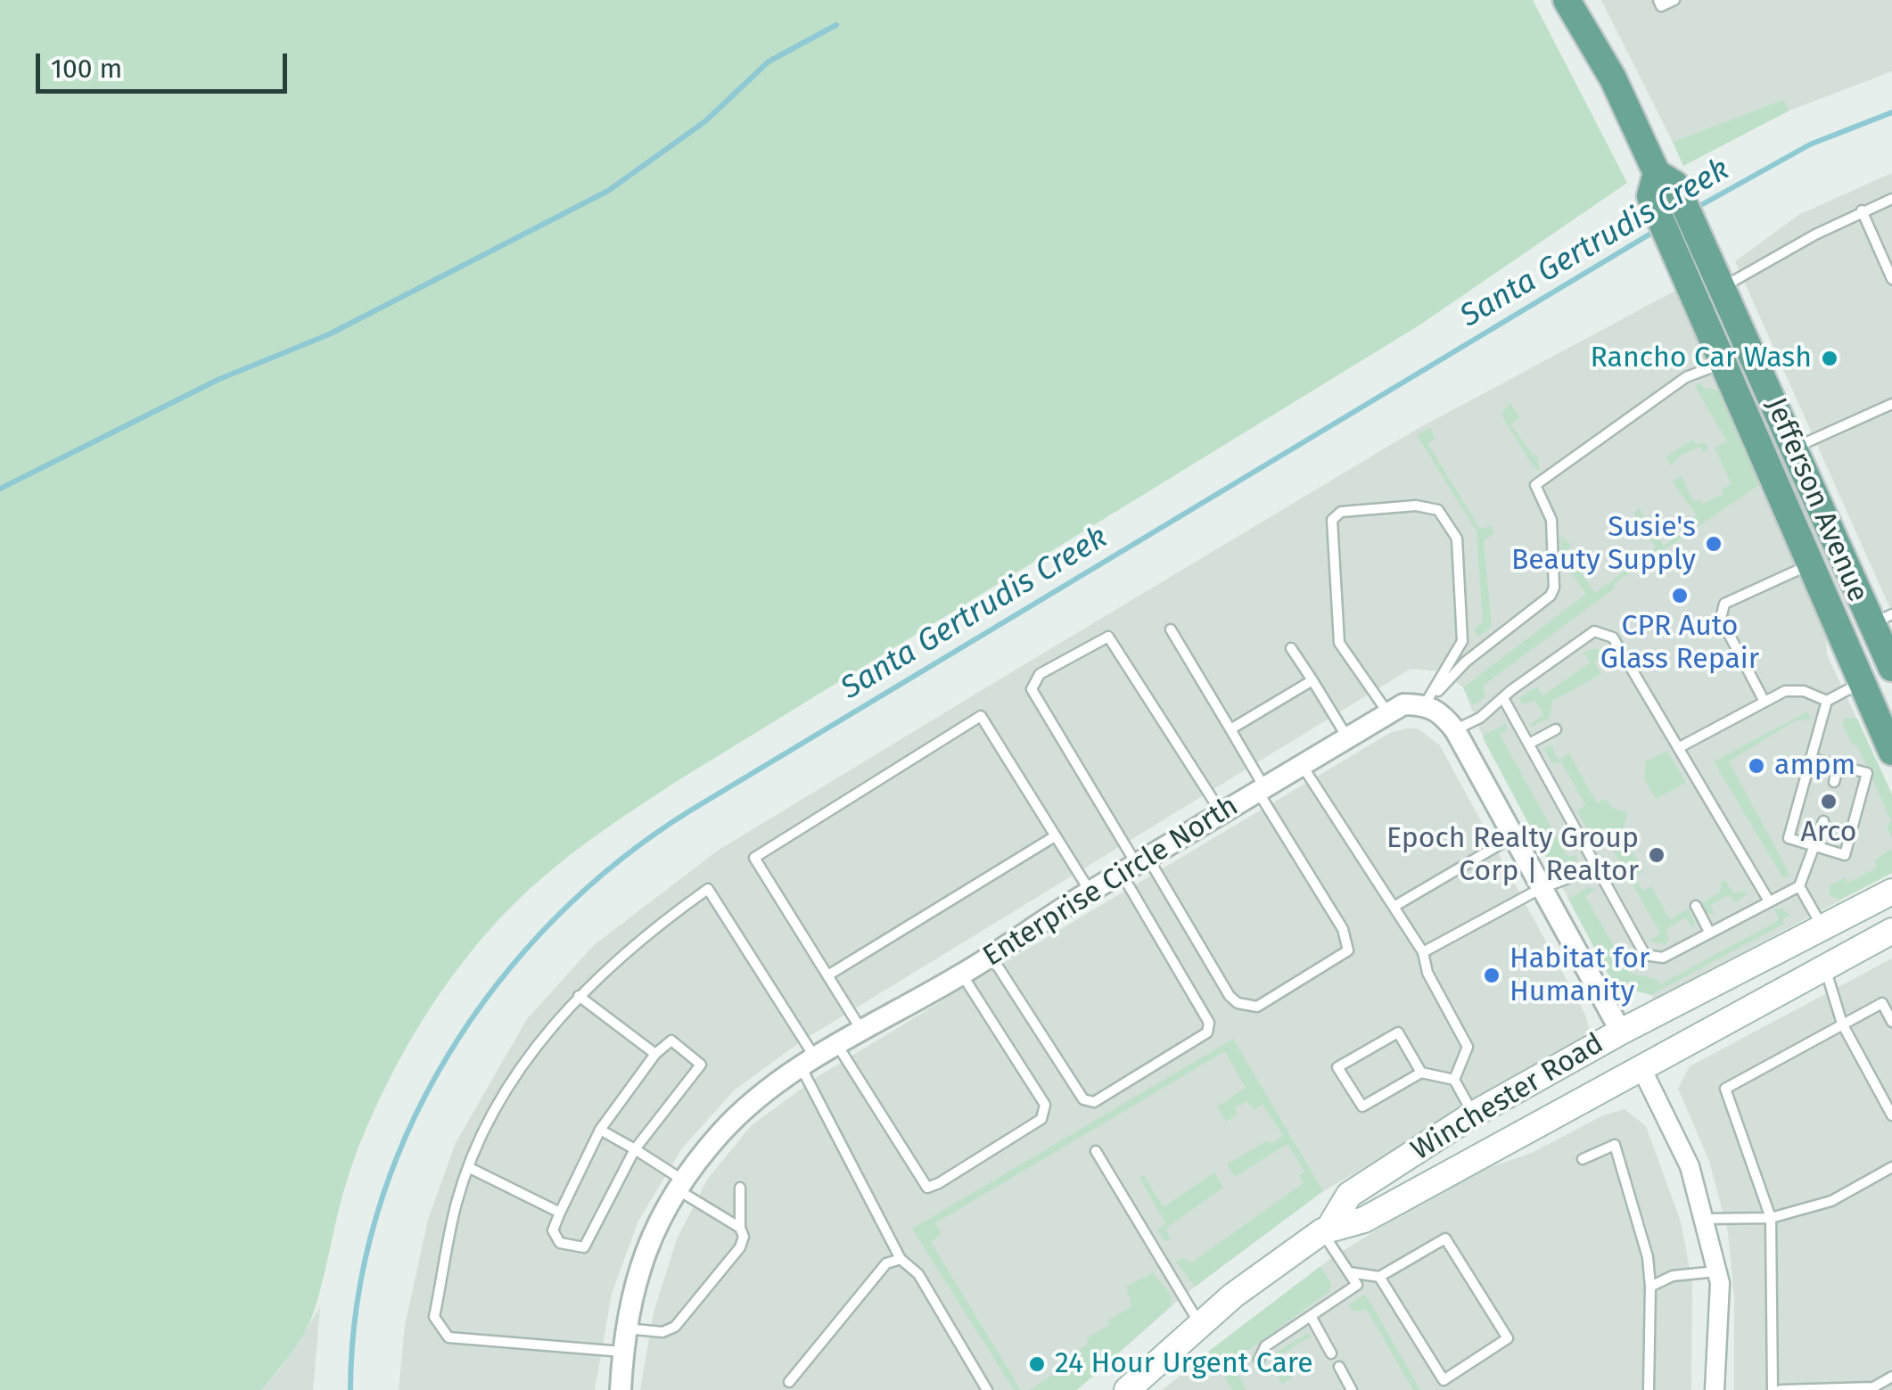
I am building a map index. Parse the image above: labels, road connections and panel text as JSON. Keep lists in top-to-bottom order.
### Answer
{
  "streets": {
    "main road": ["Jefferson Avenue", "Winchester Road"],
    "street": ["Enterprise Circle North"]
  },
  "water": ["Santa Gertrudis Creek"],
  "places": [
    "Rancho Car Wash",
    "Susie's Beauty Supply",
    "CPR Auto Glass Repair",
    "ampm",
    "Arco",
    "Epoch Realty Group Corp | Realtor",
    "Habitat for Humanity",
    "24 Hour Urgent Care"
  ],
  "scale_bar": "100 m"
}
